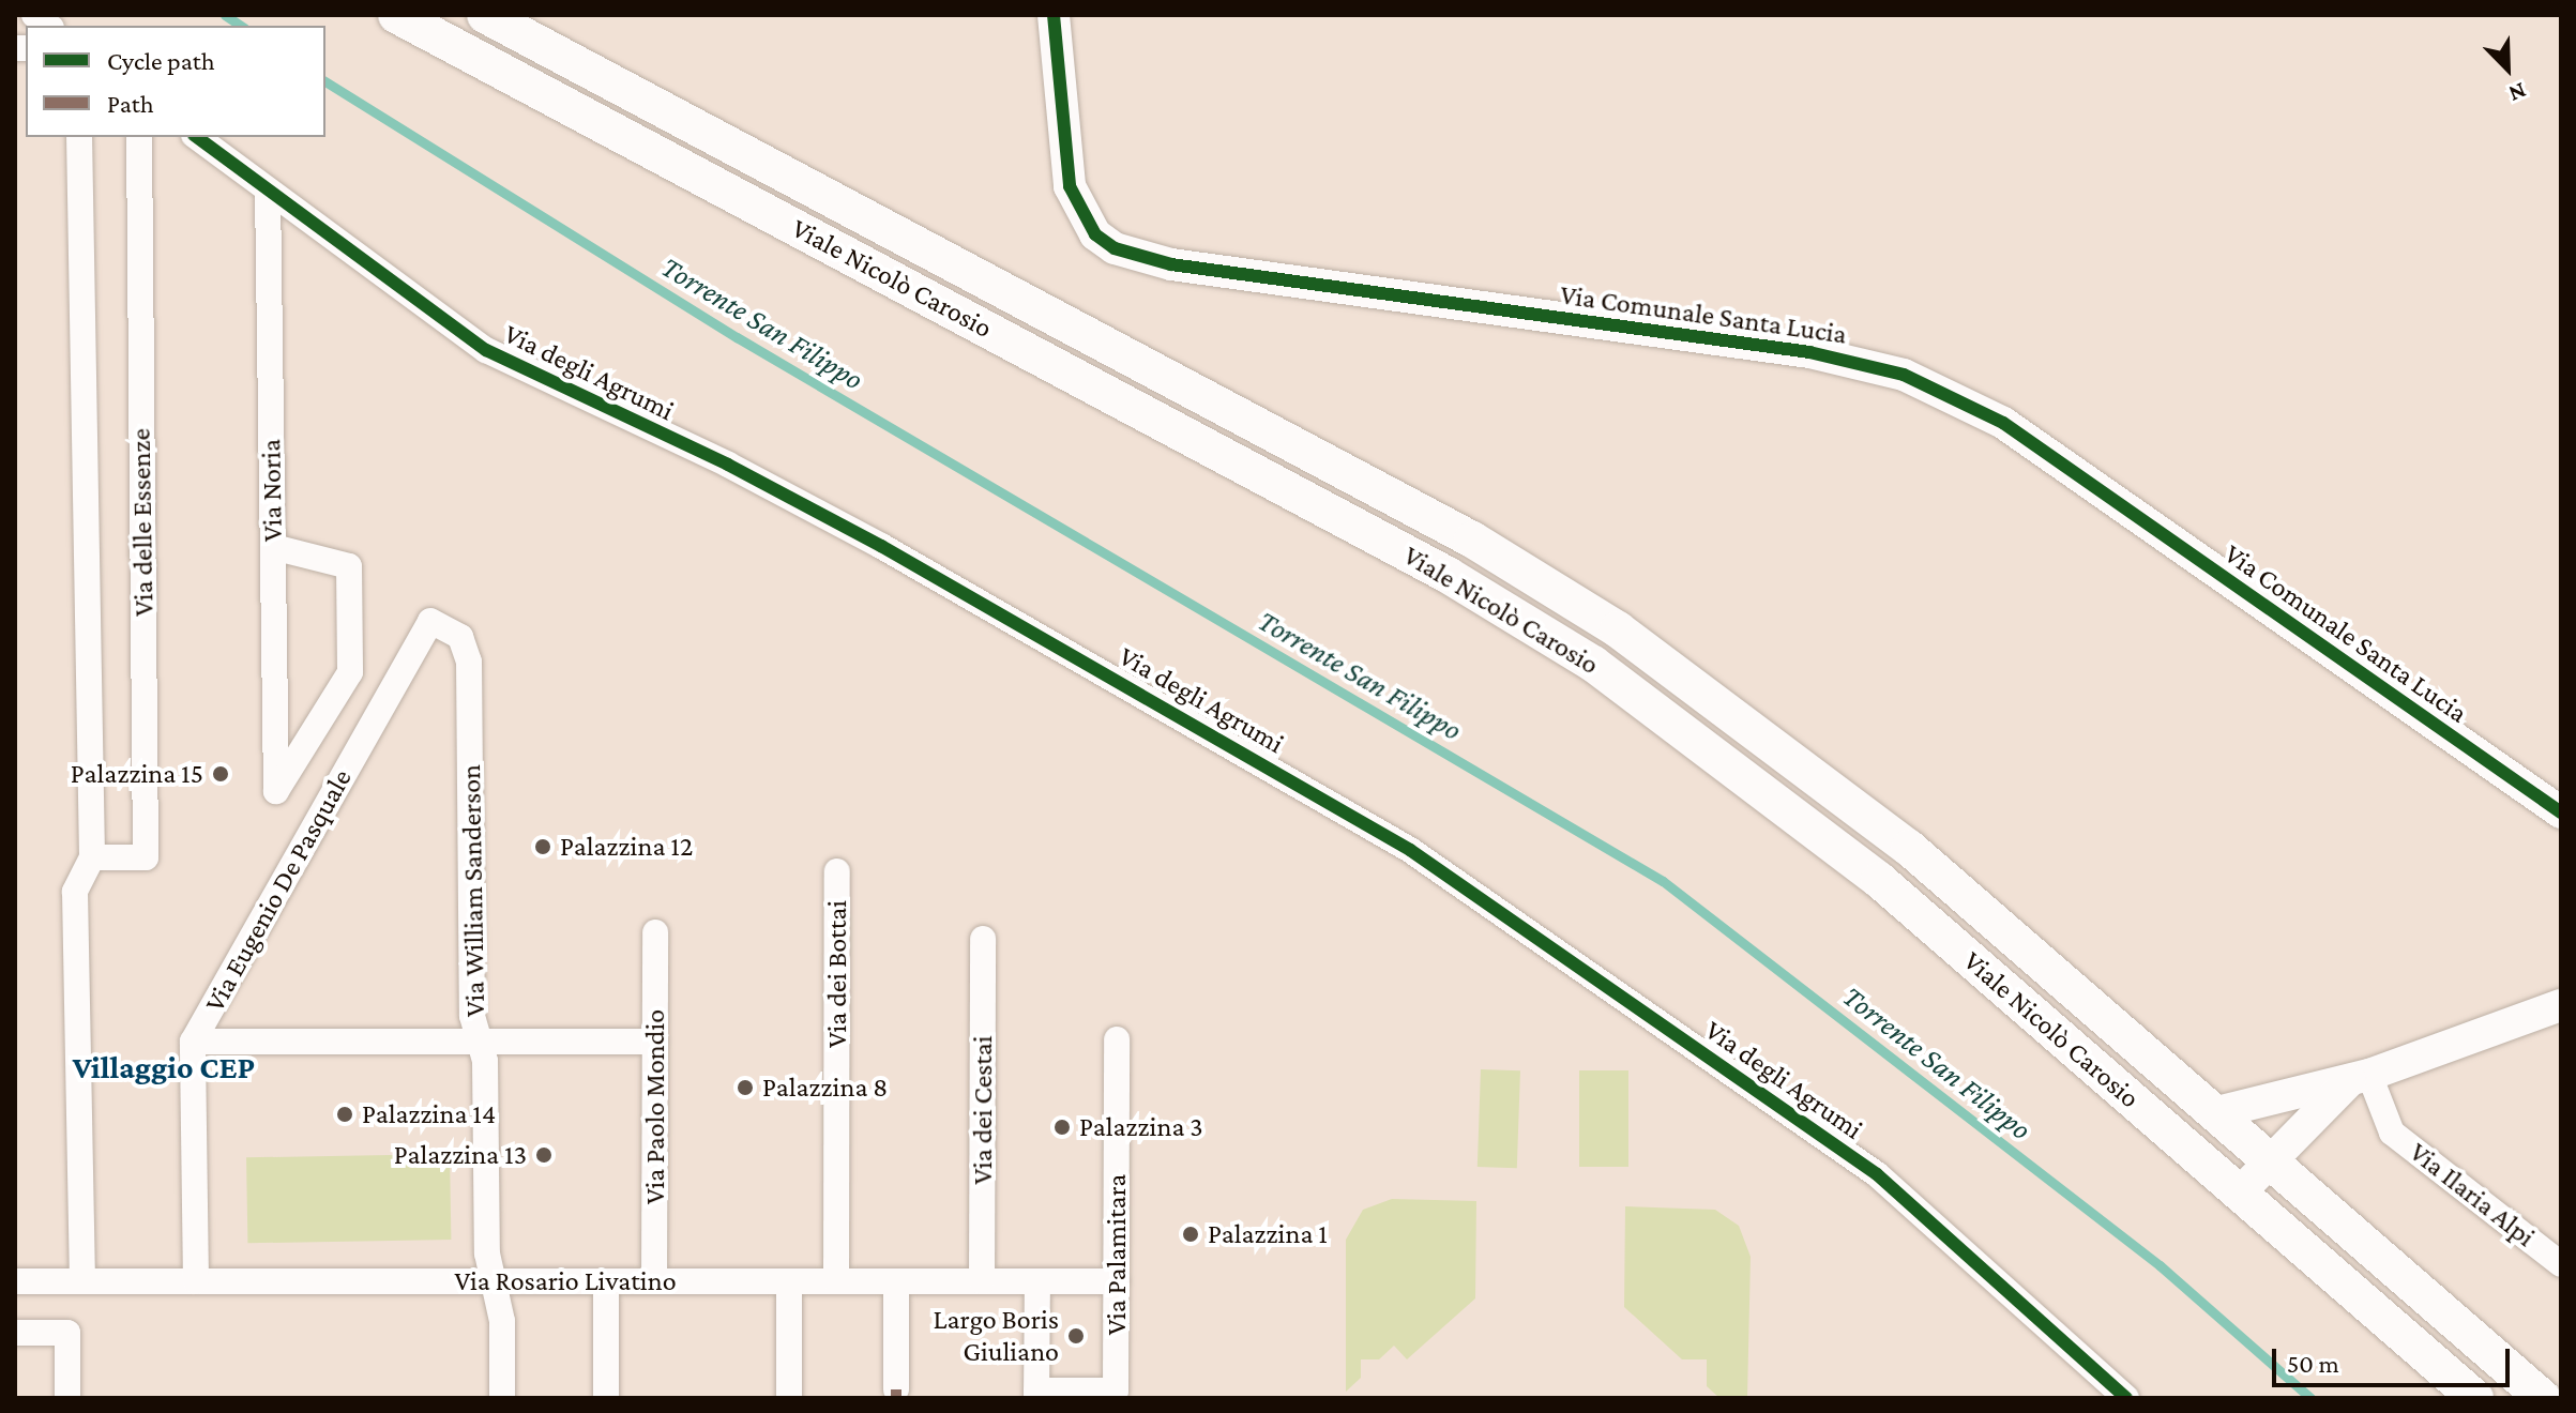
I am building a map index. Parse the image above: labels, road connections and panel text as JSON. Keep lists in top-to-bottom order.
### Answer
{
  "streets": {
    "main road": ["Viale Nicolò Carosio"],
    "street": [
      "Via Comunale Santa Lucia",
      "Via degli Agrumi",
      "Via Noria",
      "Via delle Essenze",
      "Via Eugenio De Pasquale",
      "Via William Sanderson",
      "Via dei Bottai",
      "Via Paolo Mondio",
      "Via dei Cestai",
      "Via Ilaria Alpi",
      "Via Palamitara",
      "Via Rosario Livatino"
    ]
  },
  "crossings": [
    ["Via degli Agrumi", "Via Noria"],
    ["Via delle Essenze", "Via Rosario Livatino"],
    ["Via Eugenio De Pasquale", "Via William Sanderson"],
    ["Via Eugenio De Pasquale", "Via Rosario Livatino"],
    ["Via William Sanderson", "Via Rosario Livatino"],
    ["Via dei Bottai", "Via Rosario Livatino"],
    ["Via Paolo Mondio", "Via Rosario Livatino"],
    ["Via dei Cestai", "Via Rosario Livatino"],
    ["Via Palamitara", "Via Rosario Livatino"]
  ],
  "districts": ["Villaggio CEP"],
  "water": ["Torrente San Filippo"],
  "places": [
    "Palazzina 15",
    "Palazzina 12",
    "Palazzina 8",
    "Palazzina 14",
    "Palazzina 3",
    "Palazzina 13",
    "Palazzina 1",
    "Largo Boris Giuliano"
  ],
  "legend": ["Cycle path", "Path"],
  "scale_bar": "50 m",
  "north": "bottom right"
}
